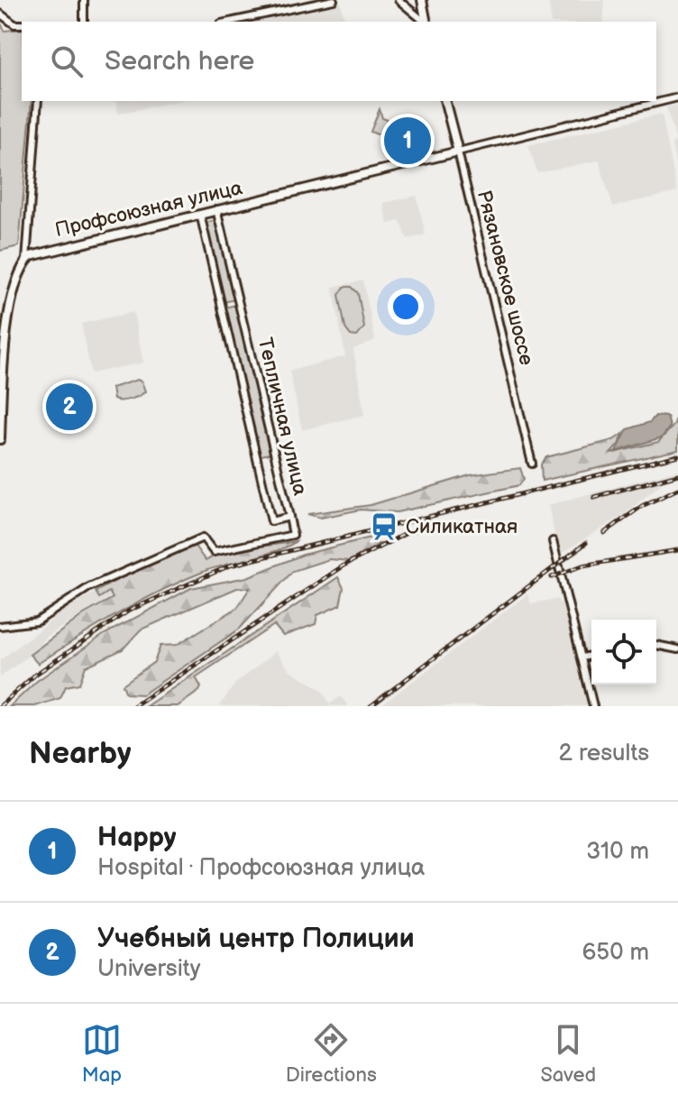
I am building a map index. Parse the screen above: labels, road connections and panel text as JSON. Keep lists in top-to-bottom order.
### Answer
{
  "streets": {
    "main road": ["Профсоюзная улица", "Рязановское шоссе"],
    "street": ["Тепличная улица"]
  },
  "crossings": [
    ["Профсоюзная улица", "Рязановское шоссе"],
    ["Профсоюзная улица", "Тепличная улица"]
  ],
  "places": {
    "station": ["Силикатная"]
  },
  "page": {
    "search": "Search here",
    "pins": ["1", "2"],
    "heading": ["Nearby", "2 results"],
    "list": [
      {
        "mark": "1",
        "name": "Happy",
        "note": "Hospital · Профсоюзная улица",
        "value": "310 m"
      },
      {
        "mark": "2",
        "name": "Учебный центр Полиции",
        "note": "University",
        "value": "650 m"
      }
    ],
    "nav": ["Map", "Directions", "Saved"]
  }
}
